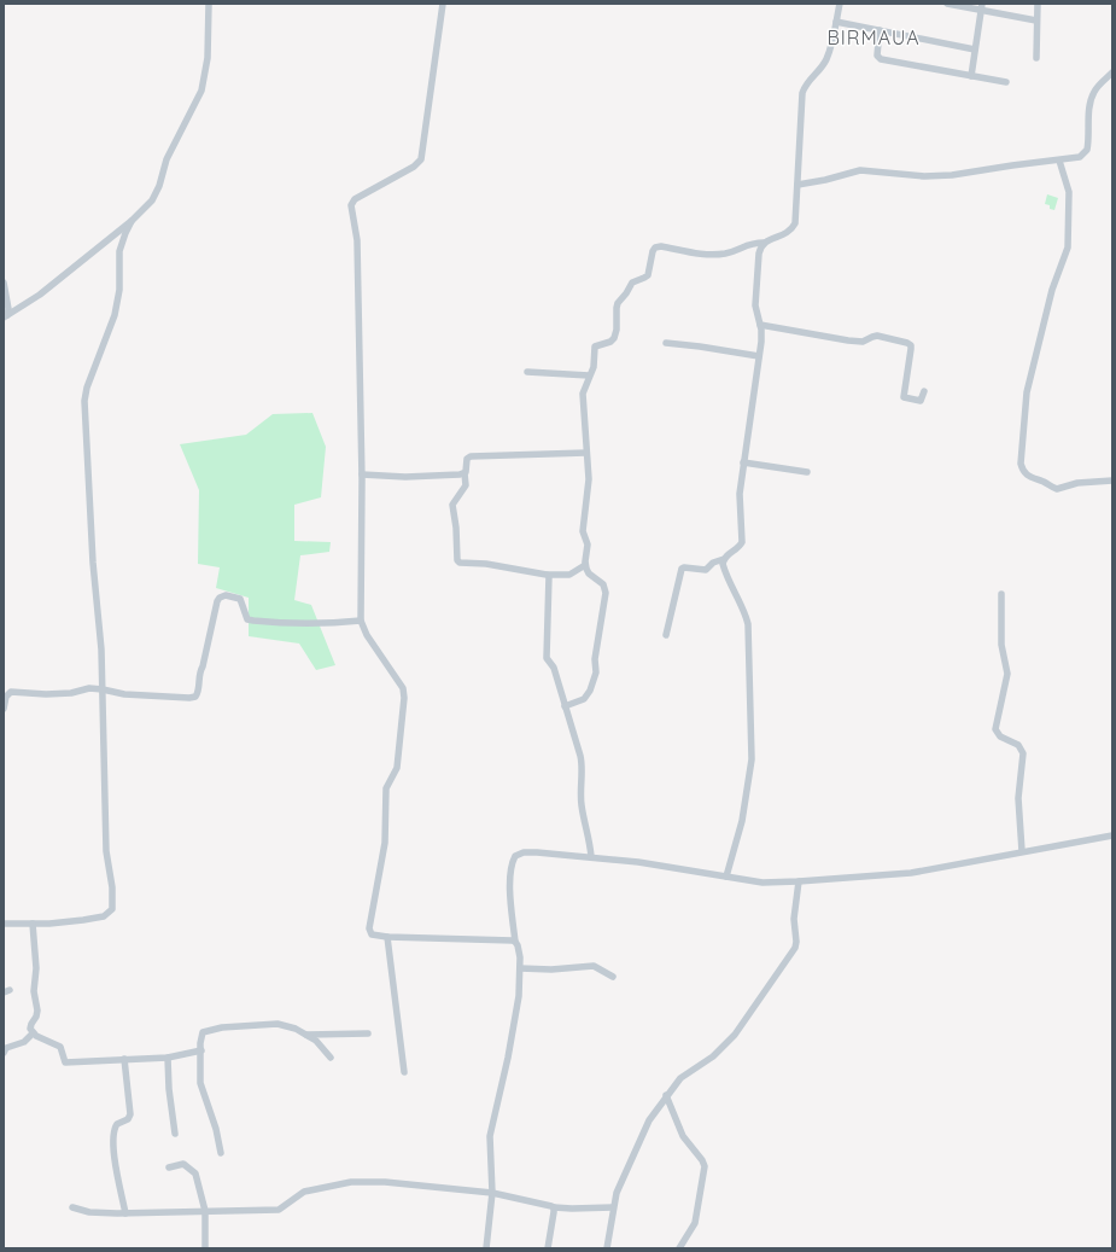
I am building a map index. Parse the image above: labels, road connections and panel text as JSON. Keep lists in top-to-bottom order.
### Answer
{
  "districts": ["BIRMAUA"]
}
